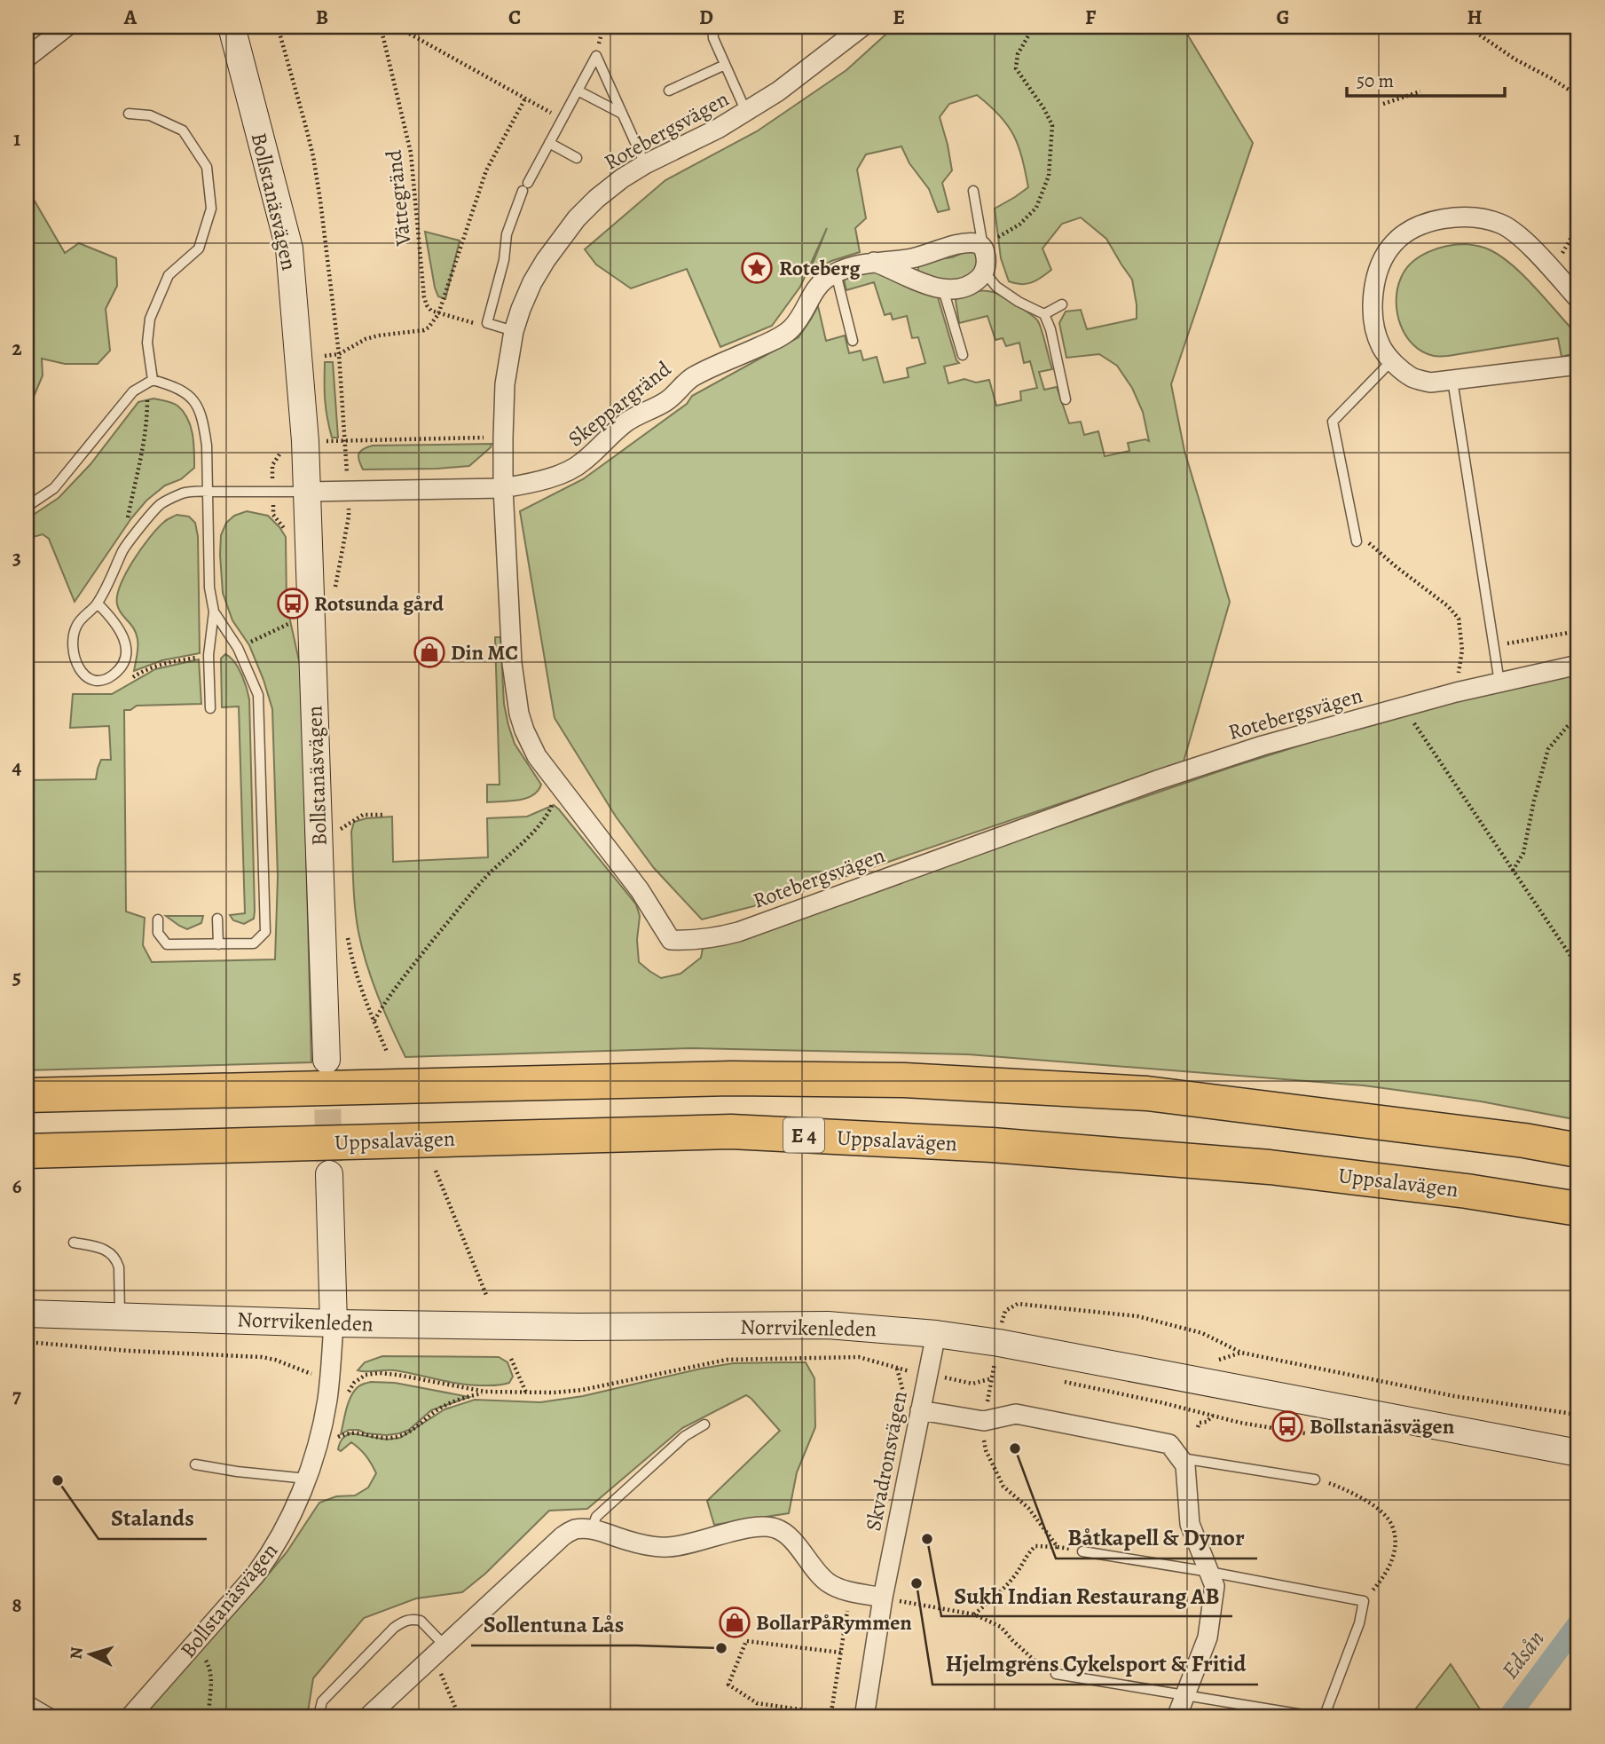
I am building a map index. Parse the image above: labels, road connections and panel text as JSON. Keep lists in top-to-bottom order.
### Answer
{
  "streets": {
    "highway": ["E 4", "Uppsalavägen"],
    "main road": ["Bollstanäsvägen", "Norrvikenleden"],
    "street": ["Rotebergsvägen", "Skeppargränd", "Skvadronsvägen"],
    "path": ["Vättegränd"]
  },
  "crossings": [
    ["Rotebergsvägen", "Skeppargränd"],
    ["Bollstanäsvägen", "Norrvikenleden"],
    ["Norrvikenleden", "Skvadronsvägen"]
  ],
  "water": ["Edsån"],
  "places": {
    "place": ["Roteberg"],
    "bus stop": ["Rotsunda gård", "Bollstanäsvägen"],
    "shop": ["Din MC", "BollarPåRymmen"],
    "other": [
      "Båtkapell & Dynor",
      "Stalands",
      "Sukh Indian Restaurang AB",
      "Hjelmgrens Cykelsport & Fritid",
      "Sollentuna Lås"
    ]
  },
  "scale_bar": "50 m",
  "north": "left",
  "grid": {
    "columns": [
      "A",
      "B",
      "C",
      "D",
      "E",
      "F",
      "G",
      "H"
    ],
    "rows": [
      "1",
      "2",
      "3",
      "4",
      "5",
      "6",
      "7",
      "8"
    ]
  }
}
